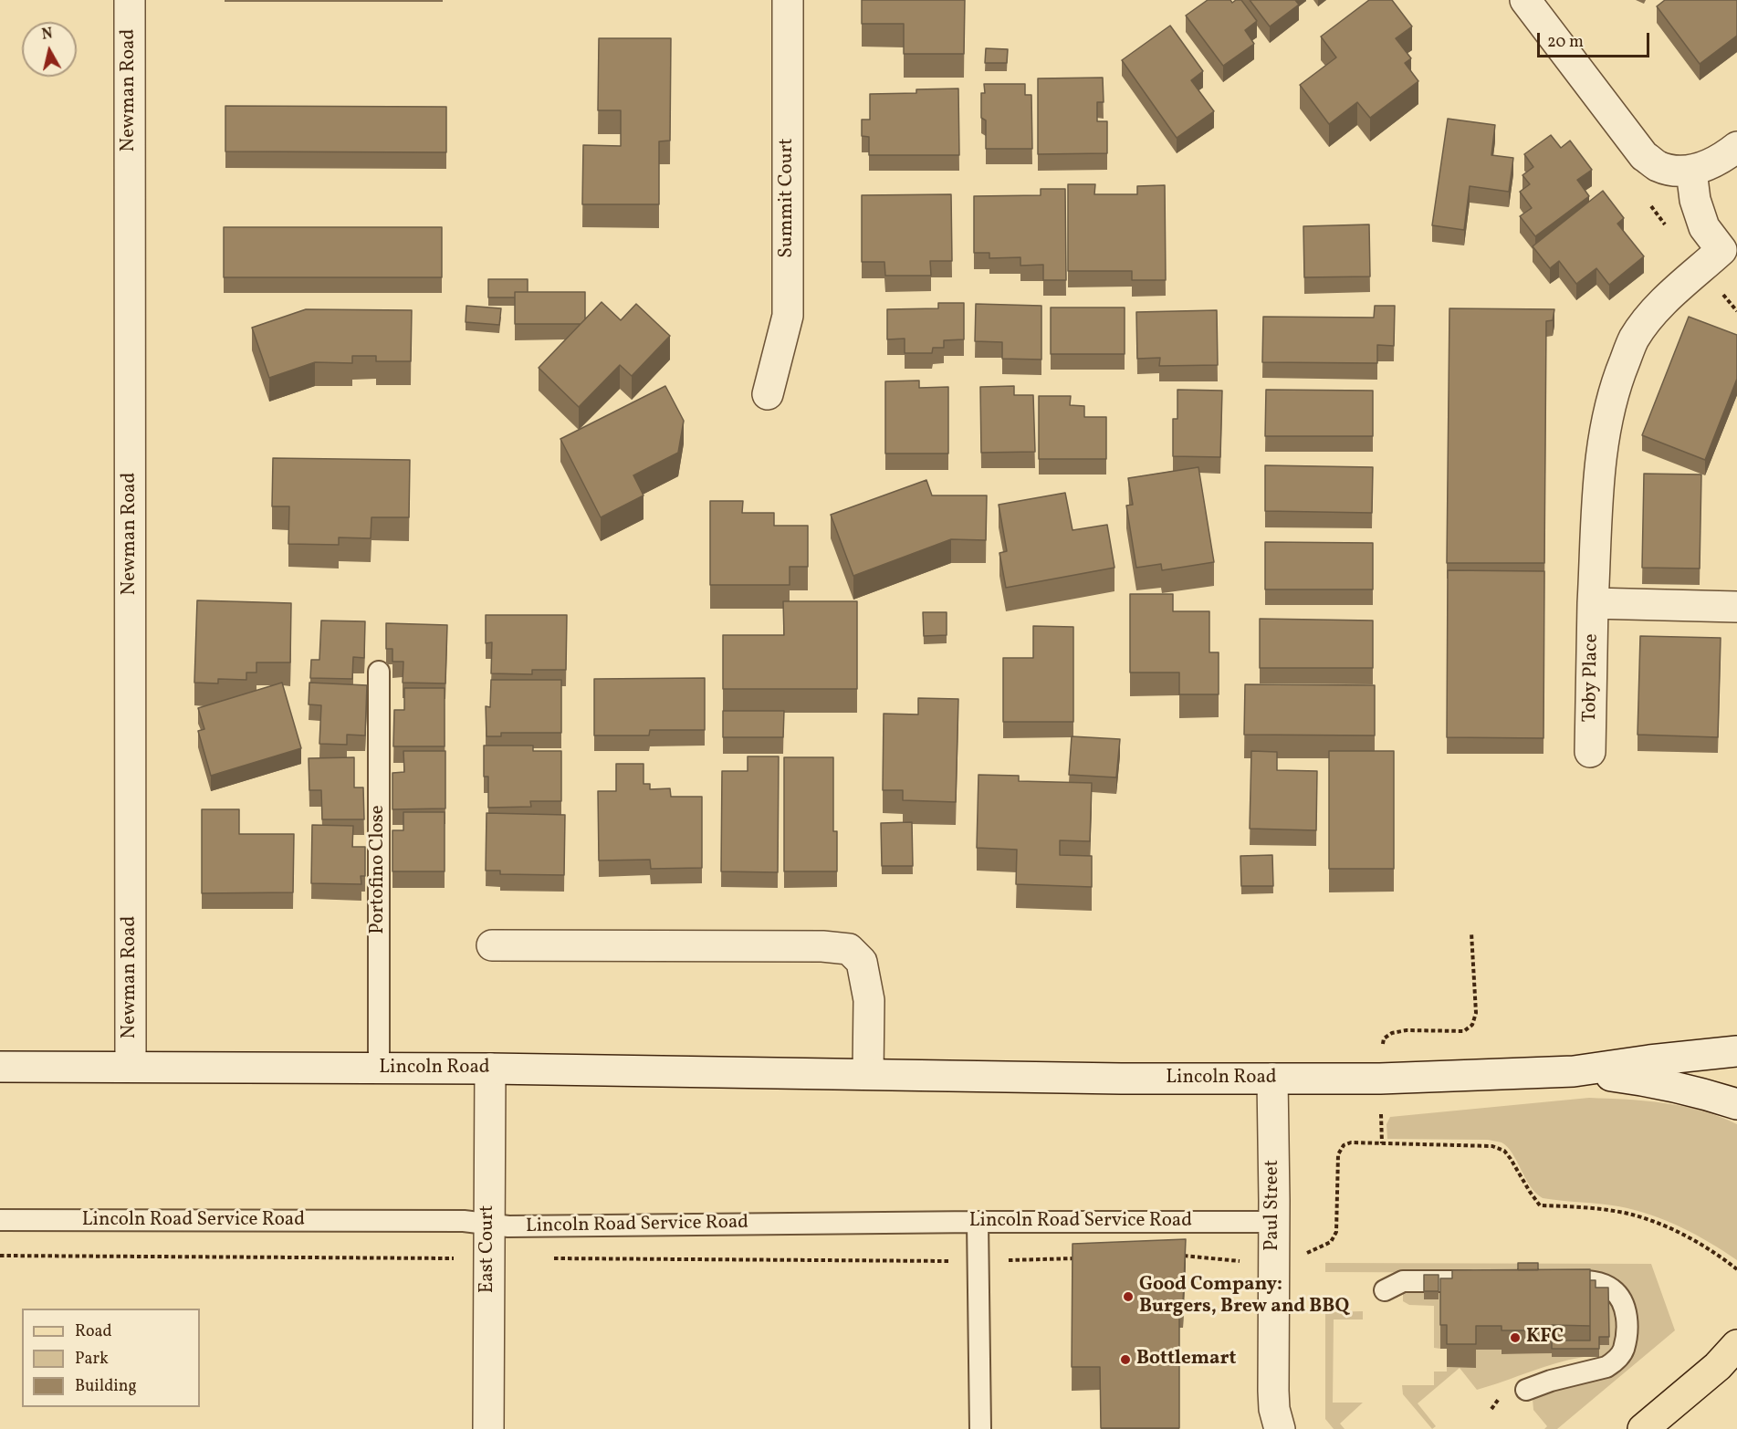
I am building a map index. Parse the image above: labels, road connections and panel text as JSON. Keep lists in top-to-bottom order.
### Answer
{
  "streets": {
    "street": [
      "Newman Road",
      "Summit Court",
      "Toby Place",
      "Lincoln Road",
      "Paul Street",
      "East Court"
    ],
    "lane": ["Portofino Close", "Lincoln Road Service Road"]
  },
  "crossings": [
    ["Newman Road", "Lincoln Road"],
    ["Portofino Close", "Lincoln Road"],
    ["Lincoln Road", "Paul Street"],
    ["Lincoln Road", "East Court"],
    ["Paul Street", "Lincoln Road Service Road"],
    ["Lincoln Road Service Road", "East Court"]
  ],
  "places": ["Good Company: Burgers, Brew and BBQ", "KFC", "Bottlemart"],
  "legend": ["Road", "Park", "Building"],
  "scale_bar": "20 m",
  "north": "top"
}
